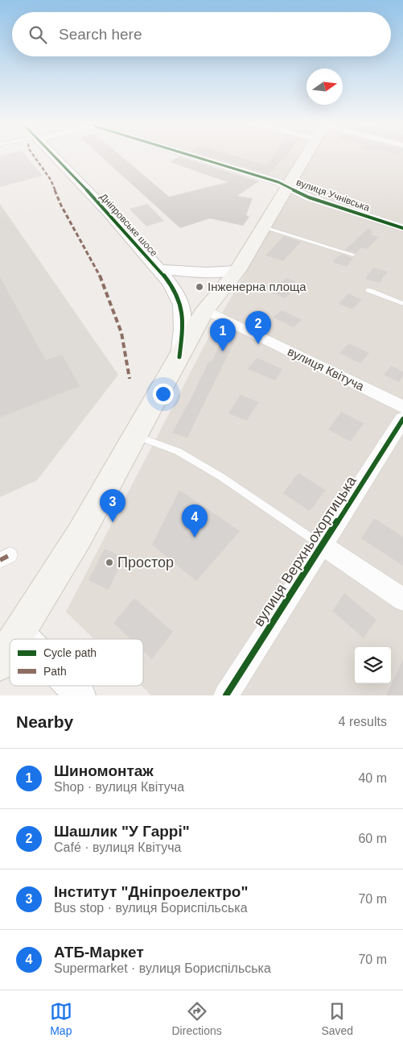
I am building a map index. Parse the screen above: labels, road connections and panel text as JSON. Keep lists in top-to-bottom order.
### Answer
{
  "streets": {
    "street": [
      "вулиця Учнівська",
      "Дніпровське шосе",
      "вулиця Квітуча",
      "вулиця Верхньохортицька"
    ]
  },
  "places": ["Інженерна площа", "Простор"],
  "legend": ["Cycle path", "Path"],
  "north": "right",
  "page": {
    "search": "Search here",
    "pins": [
      "2",
      "1",
      "3",
      "4"
    ],
    "heading": ["Nearby", "4 results"],
    "list": [
      {
        "mark": "1",
        "name": "Шиномонтаж",
        "note": "Shop · вулиця Квітуча",
        "value": "40 m"
      },
      {
        "mark": "2",
        "name": "Шашлик \"У Гаррі\"",
        "note": "Café · вулиця Квітуча",
        "value": "60 m"
      },
      {
        "mark": "3",
        "name": "Інститут \"Дніпроелектро\"",
        "note": "Bus stop · вулиця Бориспільська",
        "value": "70 m"
      },
      {
        "mark": "4",
        "name": "АТБ-Маркет",
        "note": "Supermarket · вулиця Бориспільська",
        "value": "70 m"
      }
    ],
    "nav": ["Map", "Directions", "Saved"]
  }
}
